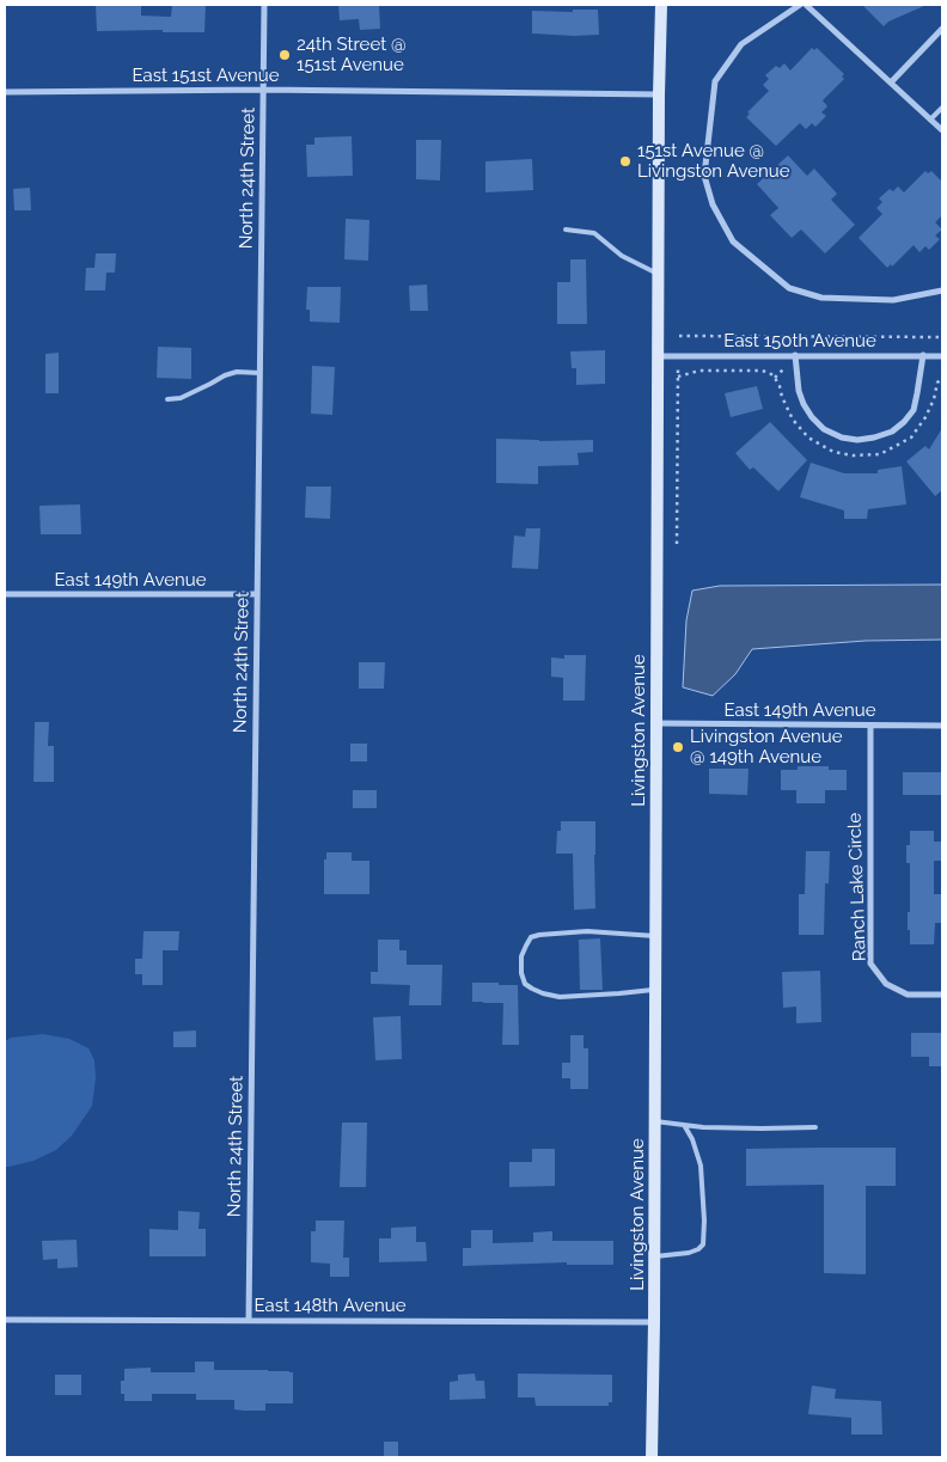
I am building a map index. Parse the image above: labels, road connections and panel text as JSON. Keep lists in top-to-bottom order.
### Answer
{
  "streets": {
    "street": [
      "East 151st Avenue",
      "North 24th Street",
      "East 150th Avenue",
      "East 149th Avenue",
      "Livingston Avenue",
      "Ranch Lake Circle",
      "East 148th Avenue"
    ]
  },
  "crossings": [
    ["East 151st Avenue", "North 24th Street"],
    ["East 151st Avenue", "Livingston Avenue"],
    ["North 24th Street", "East 149th Avenue"],
    ["North 24th Street", "East 148th Avenue"],
    ["East 150th Avenue", "Livingston Avenue"],
    ["East 149th Avenue", "Livingston Avenue"],
    ["East 149th Avenue", "Ranch Lake Circle"],
    ["Livingston Avenue", "East 148th Avenue"]
  ],
  "places": ["24th Street @ 151st Avenue", "151st Avenue @ Livingston Avenue", "Livingston Avenue @ 149th Avenue"]
}
